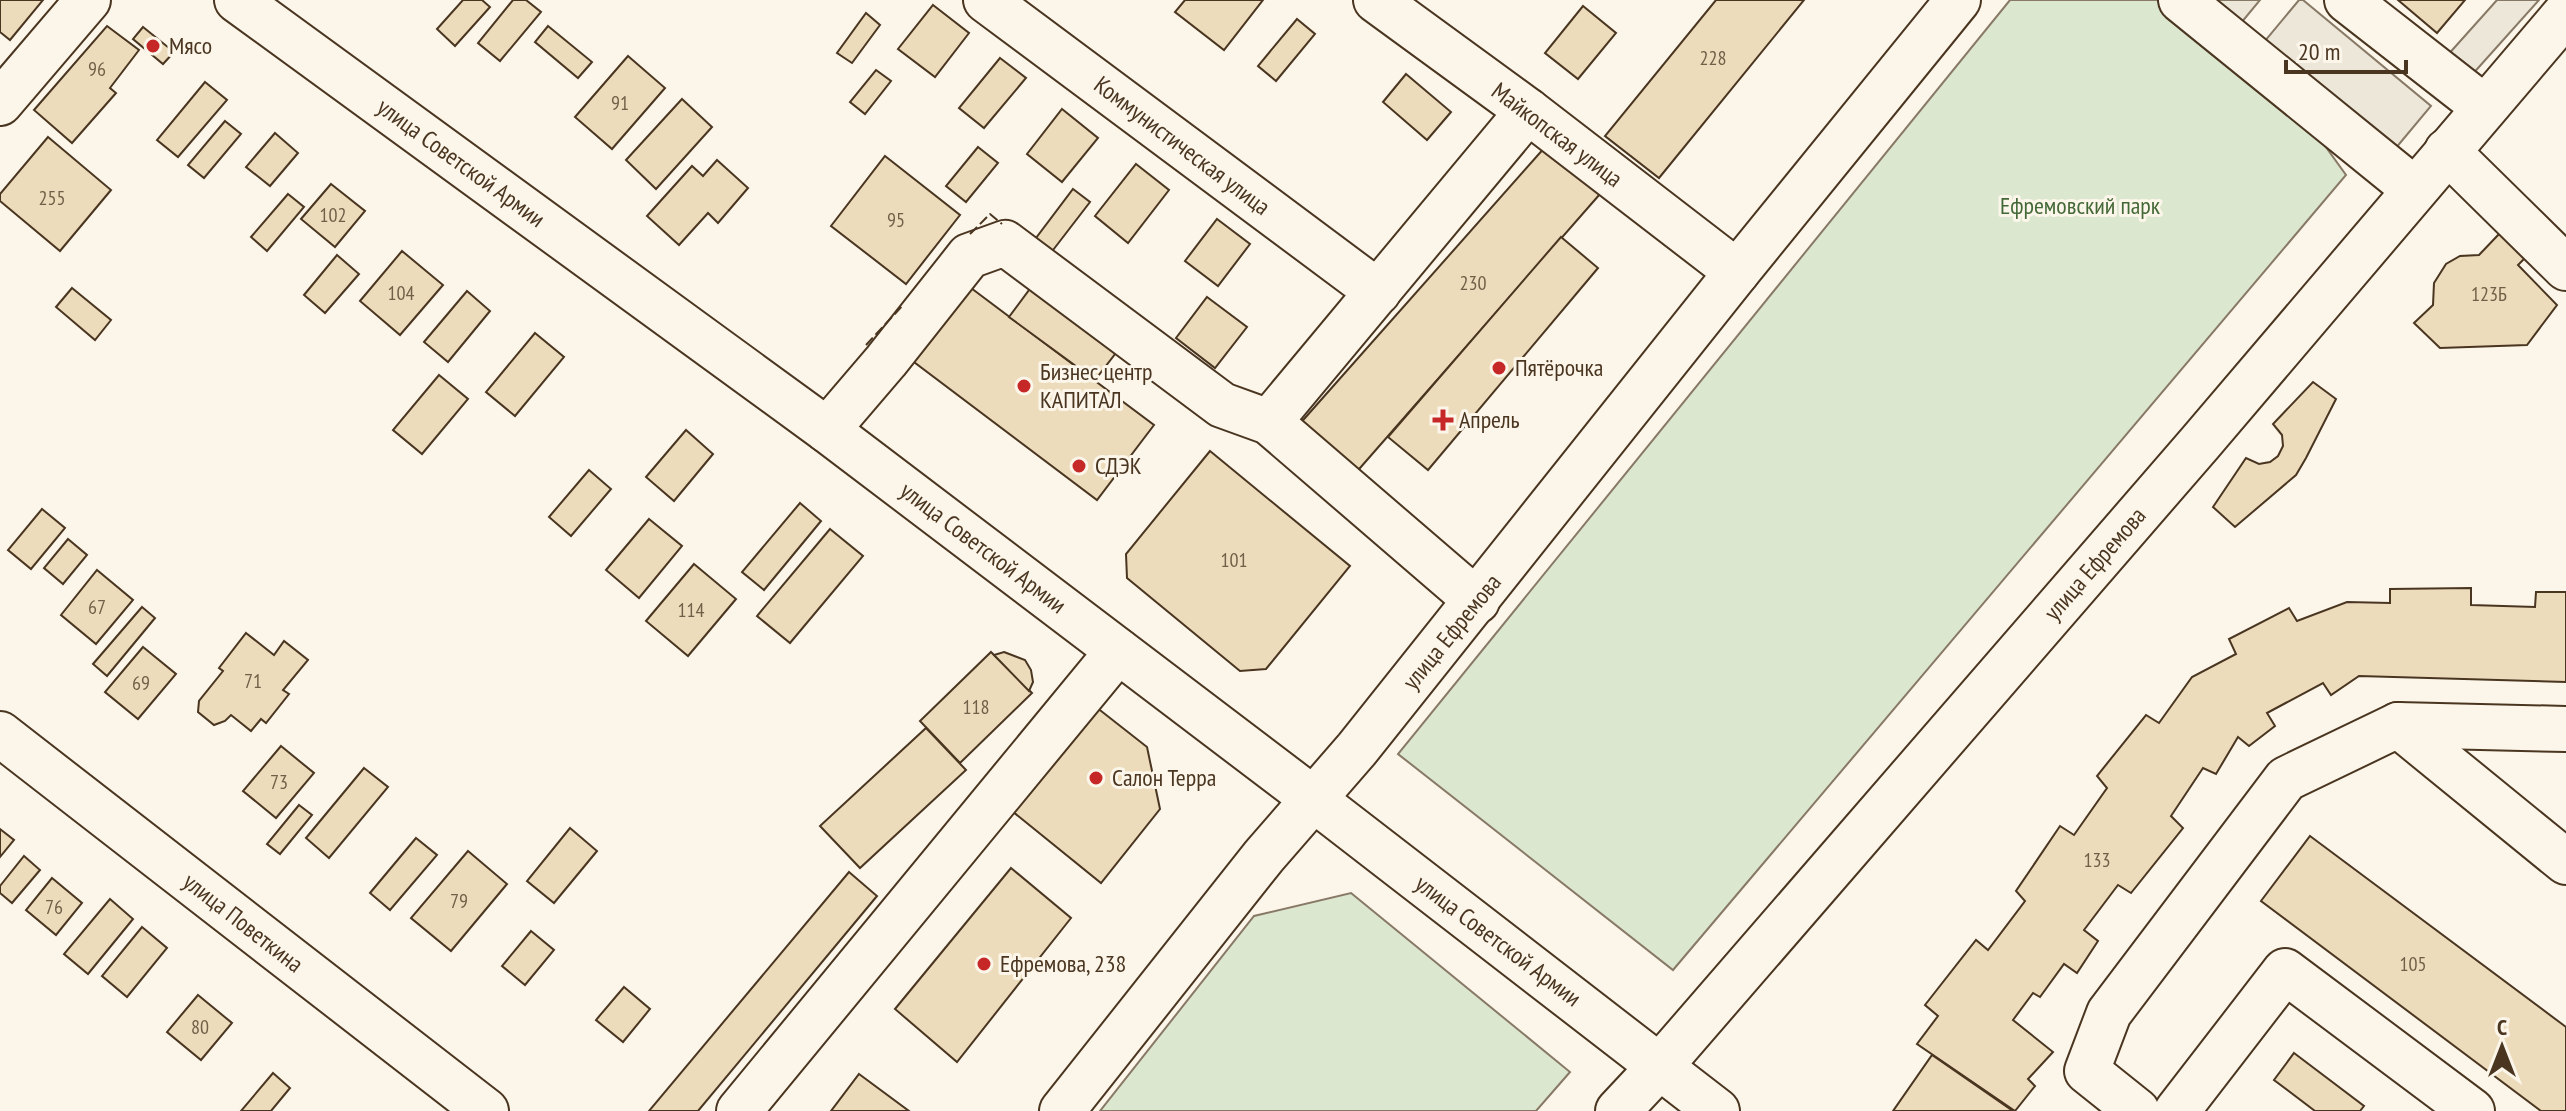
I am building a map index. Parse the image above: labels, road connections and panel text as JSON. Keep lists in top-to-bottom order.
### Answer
{
  "streets": {
    "main road": [
      "Майкопская улица",
      "Коммунистическая улица",
      "улица Советской Армии",
      "улица Ефремова",
      "улица Поветкина"
    ]
  },
  "crossings": [
    ["Майкопская улица", "улица Ефремова"],
    ["улица Советской Армии", "улица Ефремова"]
  ],
  "parks": ["Ефремовский парк"],
  "places": {
    "other": [
      "Мясо",
      "Пятёрочка",
      "Бизнес центр КАПИТАЛ",
      "СДЭК",
      "Салон Терра",
      "Ефремова, 238"
    ],
    "health": ["Апрель"]
  },
  "house_numbers": [
    "228",
    "96",
    "91",
    "255",
    "102",
    "95",
    "230",
    "104",
    "123Б",
    "101",
    "67",
    "114",
    "71",
    "69",
    "118",
    "73",
    "133",
    "79",
    "76",
    "105",
    "80"
  ],
  "scale_bar": "20 m",
  "north": "top"
}
